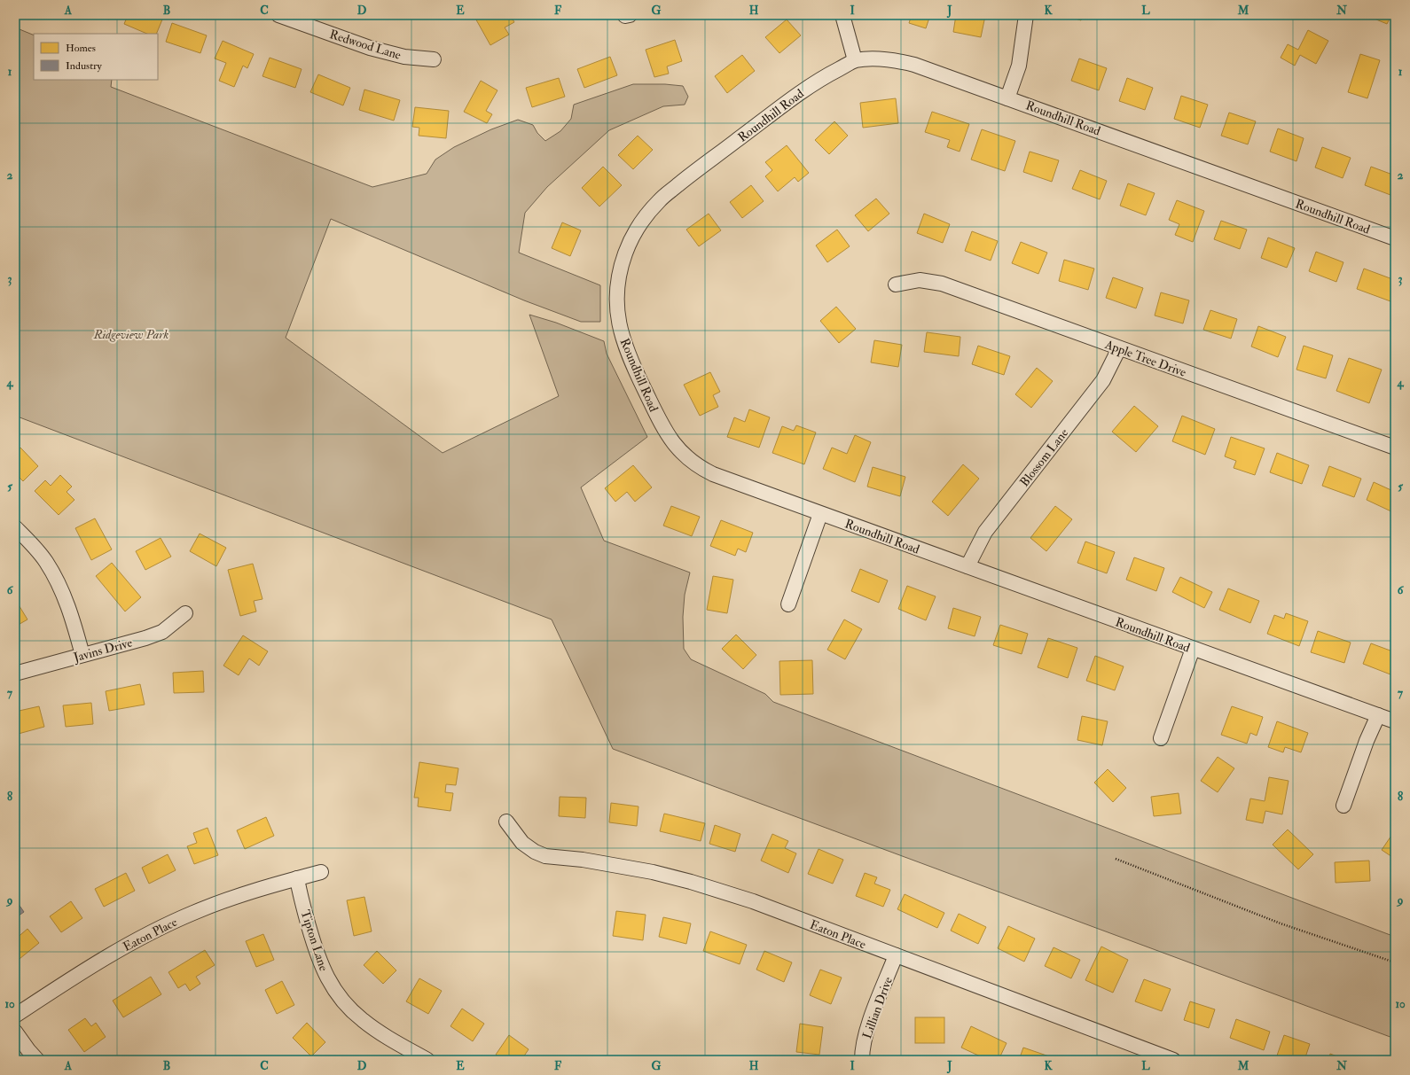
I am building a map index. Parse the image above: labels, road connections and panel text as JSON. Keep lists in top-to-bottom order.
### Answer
{
  "streets": {
    "street": [
      "Redwood Lane",
      "Roundhill Road",
      "Apple Tree Drive",
      "Blossom Lane",
      "Javins Drive",
      "Eaton Place",
      "Tipton Lane",
      "Lillian Drive"
    ]
  },
  "crossings": [
    ["Roundhill Road", "Blossom Lane"],
    ["Apple Tree Drive", "Blossom Lane"],
    ["Eaton Place", "Tipton Lane"],
    ["Eaton Place", "Lillian Drive"]
  ],
  "parks": ["Ridgeview Park"],
  "legend": ["Homes", "Industry"],
  "grid": {
    "columns": [
      "A",
      "B",
      "C",
      "D",
      "E",
      "F",
      "G",
      "H",
      "I",
      "J",
      "K",
      "L",
      "M",
      "N"
    ],
    "rows": [
      "1",
      "2",
      "3",
      "4",
      "5",
      "6",
      "7",
      "8",
      "9",
      "10"
    ]
  }
}
